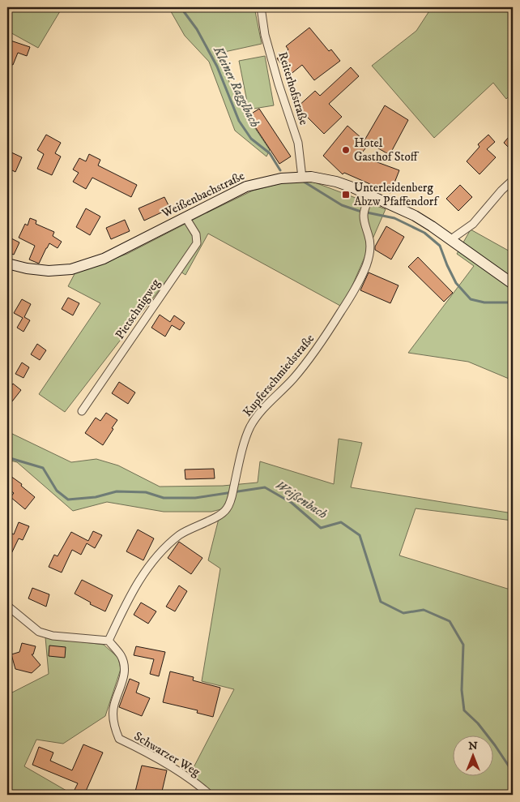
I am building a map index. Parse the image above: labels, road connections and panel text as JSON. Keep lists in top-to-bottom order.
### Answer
{
  "streets": {
    "main road": ["Weißenbachstraße"],
    "street": [
      "Reiterhofstraße",
      "Pietschnigweg",
      "Kupferschmiedstraße",
      "Schwarzer Weg"
    ]
  },
  "crossings": [
    ["Reiterhofstraße", "Weißenbachstraße"],
    ["Weißenbachstraße", "Pietschnigweg"],
    ["Weißenbachstraße", "Kupferschmiedstraße"],
    ["Kupferschmiedstraße", "Schwarzer Weg"]
  ],
  "water": ["Kleiner Ragglbach", "Weißenbach"],
  "places": {
    "other": ["Hotel Gasthof Stoff"],
    "transit": ["Unterleidenberg Abzw Pfaffendorf"]
  },
  "north": "top"
}
